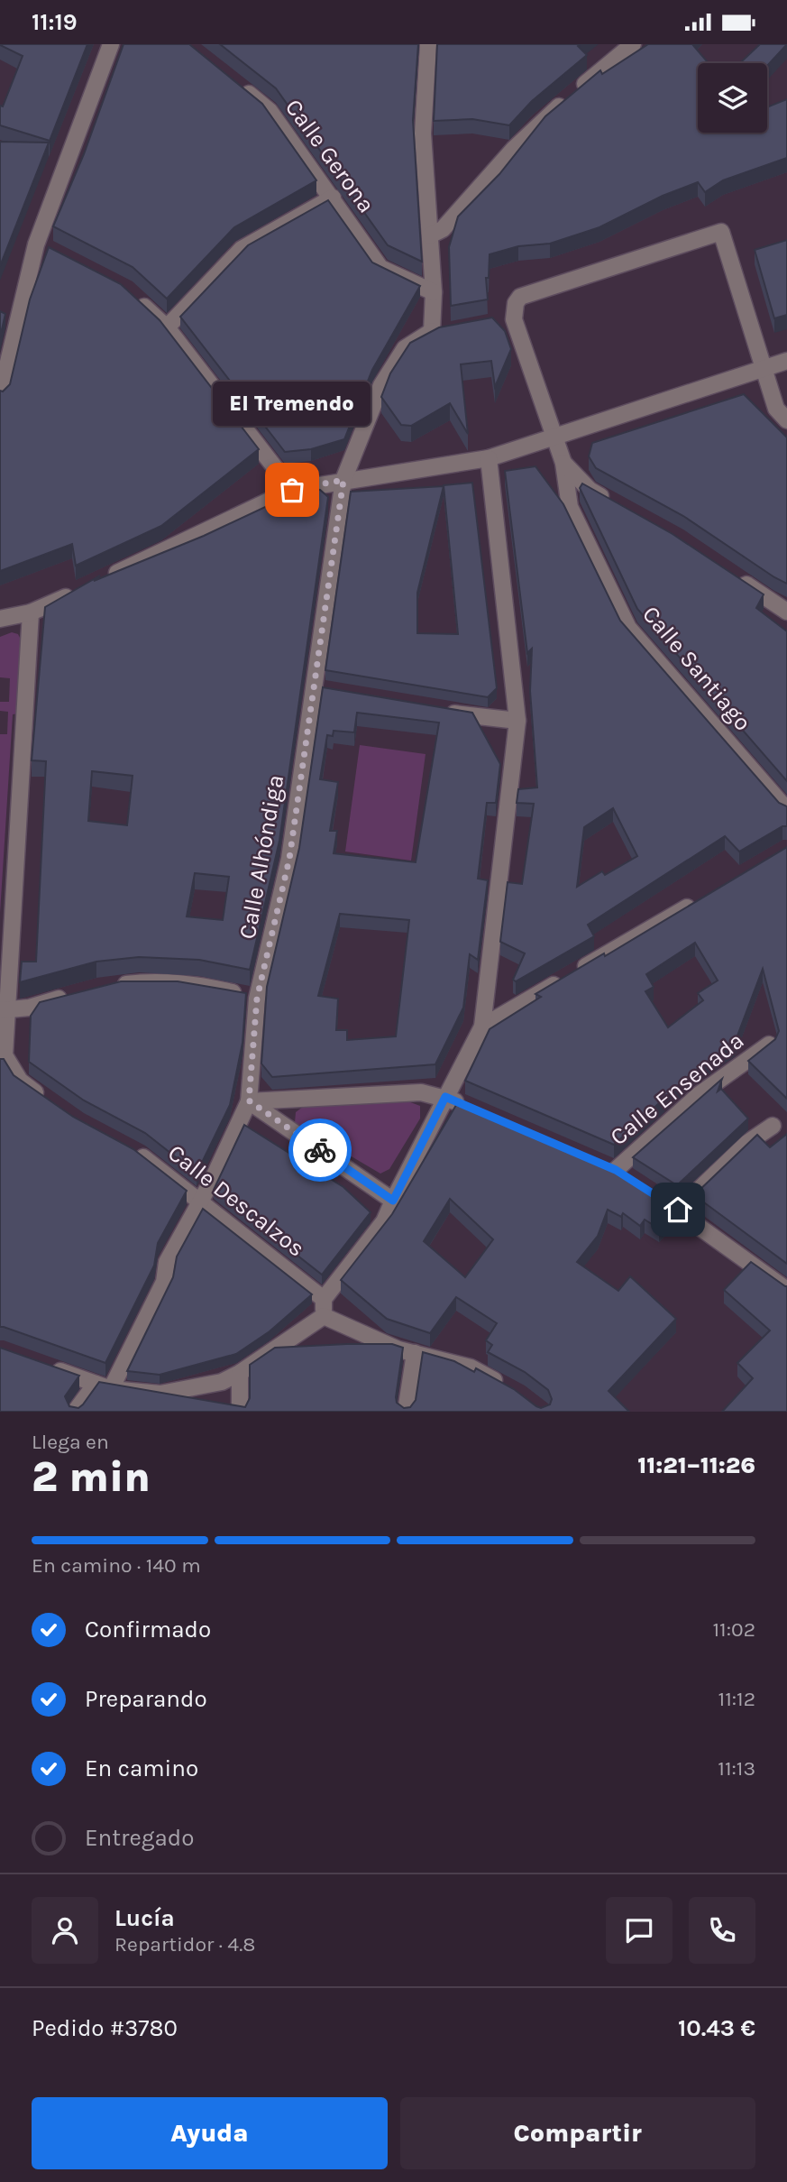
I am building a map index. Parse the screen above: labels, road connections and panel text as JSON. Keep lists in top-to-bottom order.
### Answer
{
  "streets": {
    "street": [
      "Calle Gerona",
      "Calle Santiago",
      "Calle Alhóndiga",
      "Calle Ensenada",
      "Calle Descalzos"
    ]
  },
  "crossings": [
    ["Calle Alhóndiga", "Calle Descalzos"]
  ],
  "places": ["El Tremendo"],
  "page": {
    "status": "11:19",
    "bubble": "El Tremendo",
    "heading": ["2 min", "Llega en", "11:21–11:26"],
    "panel": [
      "Lucía",
      "Repartidor · 4.8",
      "Pedido #3780",
      "10.43 €"
    ],
    "bar": "En camino · 140 m",
    "list": [
      ["Confirmado", "11:02"],
      ["Preparando", "11:12"],
      ["En camino", "11:13"],
      "Entregado"
    ],
    "buttons": ["Ayuda", "Compartir"]
  }
}
